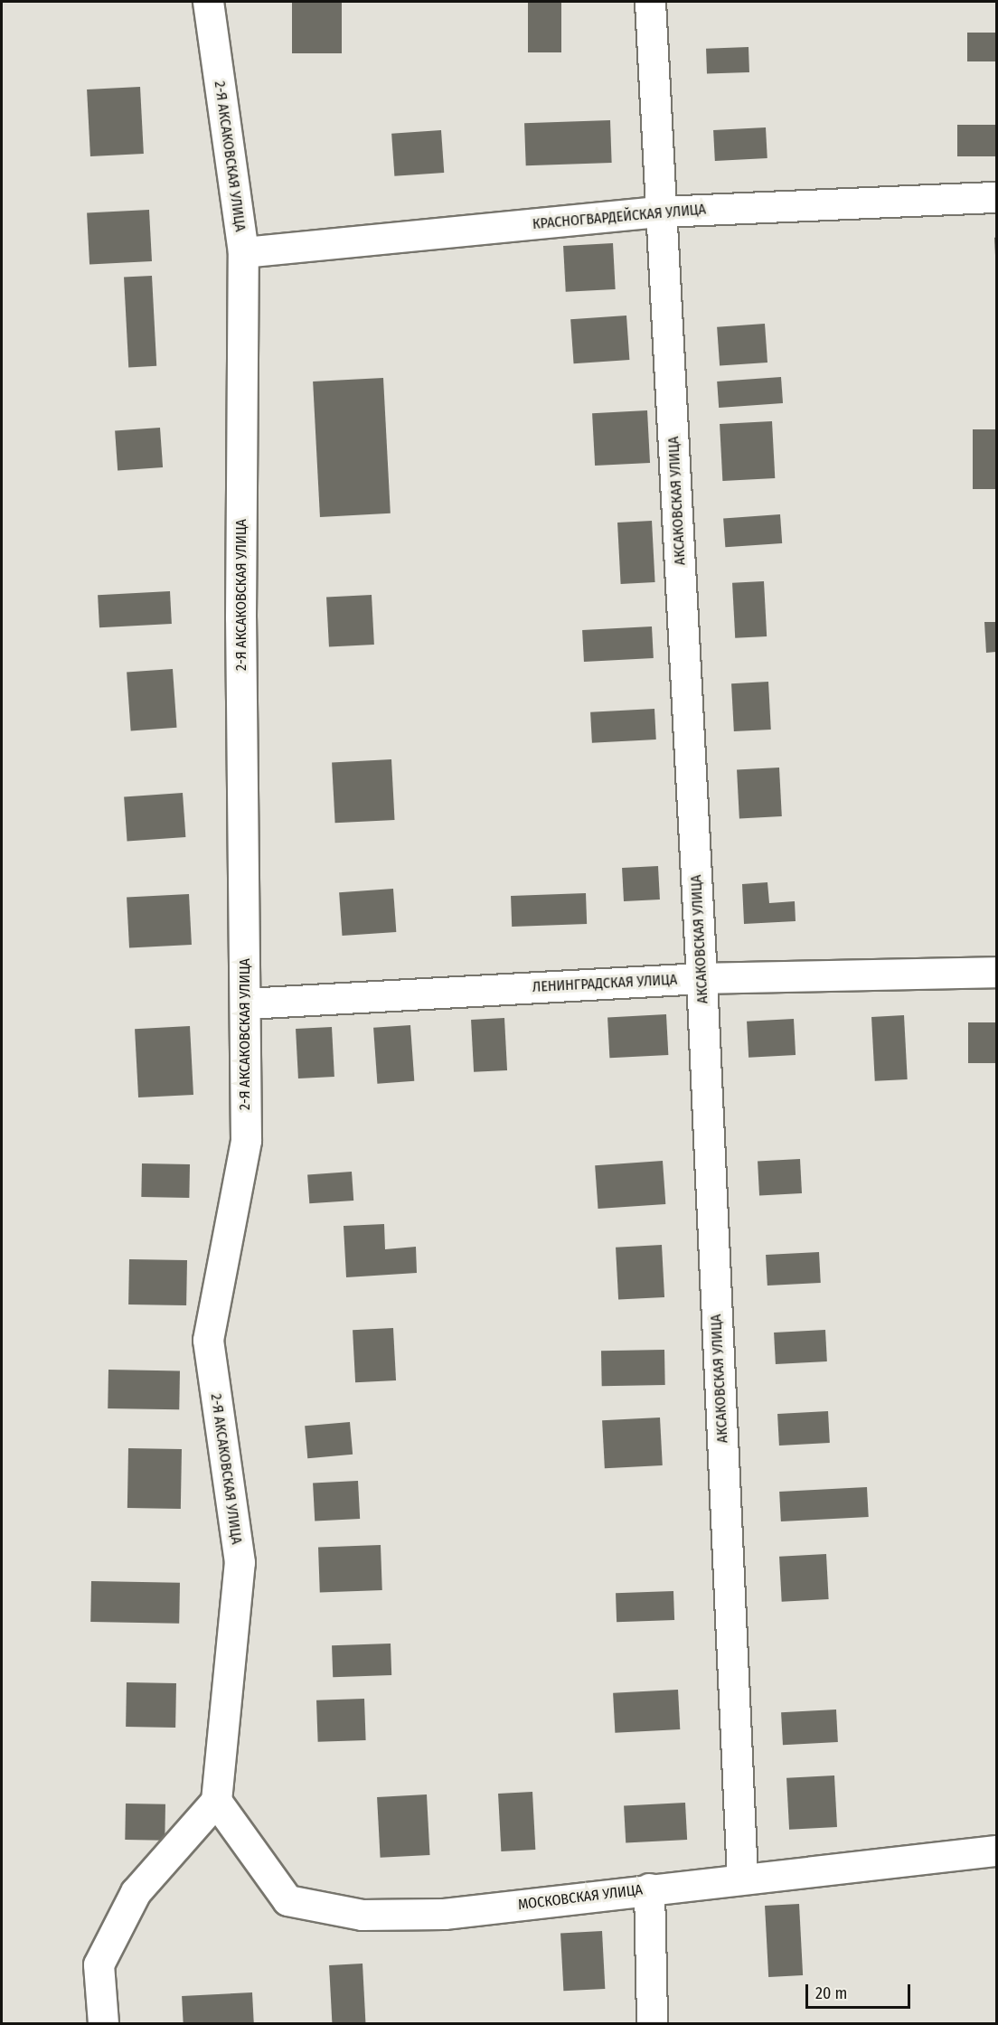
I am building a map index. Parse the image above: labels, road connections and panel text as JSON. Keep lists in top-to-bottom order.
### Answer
{
  "streets": {
    "street": [
      "2-Я АКСАКОВСКАЯ УЛИЦА",
      "КРАСНОГВАРДЕЙСКАЯ УЛИЦА",
      "АКСАКОВСКАЯ УЛИЦА",
      "ЛЕНИНГРАДСКАЯ УЛИЦА",
      "МОСКОВСКАЯ УЛИЦА"
    ]
  },
  "crossings": [
    ["2-Я АКСАКОВСКАЯ УЛИЦА", "КРАСНОГВАРДЕЙСКАЯ УЛИЦА"],
    ["2-Я АКСАКОВСКАЯ УЛИЦА", "ЛЕНИНГРАДСКАЯ УЛИЦА"],
    ["2-Я АКСАКОВСКАЯ УЛИЦА", "МОСКОВСКАЯ УЛИЦА"],
    ["КРАСНОГВАРДЕЙСКАЯ УЛИЦА", "АКСАКОВСКАЯ УЛИЦА"],
    ["АКСАКОВСКАЯ УЛИЦА", "ЛЕНИНГРАДСКАЯ УЛИЦА"],
    ["АКСАКОВСКАЯ УЛИЦА", "МОСКОВСКАЯ УЛИЦА"]
  ],
  "scale_bar": "20 m"
}
